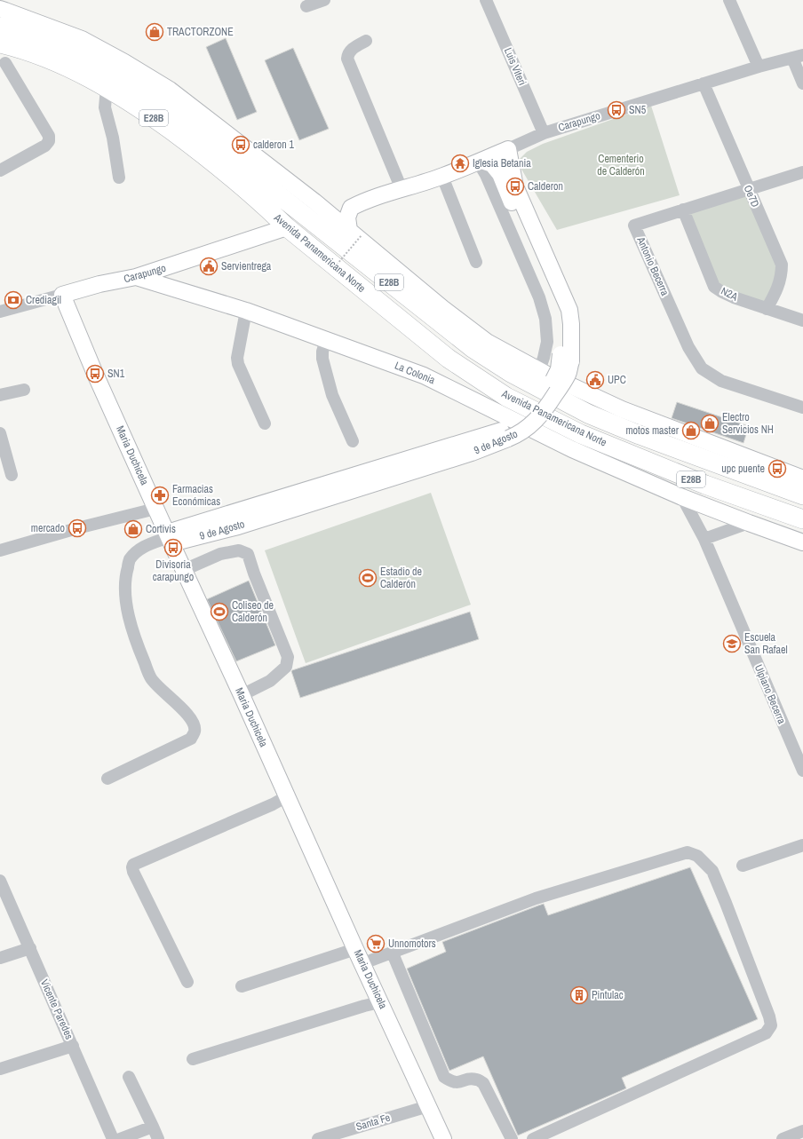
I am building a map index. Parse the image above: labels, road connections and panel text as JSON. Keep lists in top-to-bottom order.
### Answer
{
  "streets": {
    "highway": ["E28B", "Avenida Panamericana Norte"],
    "main road": [
      "Carapungo",
      "La Colonia",
      "9 de Agosto",
      "Maria Duchicela"
    ],
    "street": [
      "Luis Viteri",
      "Oe7D",
      "Antonio Becerra",
      "N2A",
      "Ulpiano Becerra",
      "Vicente Paredes",
      "Santa Fe"
    ]
  },
  "crossings": [
    ["Luis Viteri", "Carapungo"],
    ["Carapungo", "Oe7D"],
    ["Carapungo", "Avenida Panamericana Norte"],
    ["Carapungo", "La Colonia"],
    ["Carapungo", "9 de Agosto"],
    ["Carapungo", "Maria Duchicela"],
    ["Oe7D", "Antonio Becerra"],
    ["Oe7D", "N2A"],
    ["Antonio Becerra", "N2A"],
    ["La Colonia", "Ulpiano Becerra"],
    ["9 de Agosto", "Maria Duchicela"],
    ["Maria Duchicela", "Santa Fe"]
  ],
  "parks": ["Cementerio de Calderón"],
  "places": {
    "shop": [
      "TRACTORZONE",
      "Electro Servicios NH",
      "motos master",
      "Cortivis"
    ],
    "bus stop": [
      "SN5",
      "calderon 1",
      "Calderon",
      "SN1",
      "upc puente",
      "mercado",
      "Divisoria carapungo"
    ],
    "temple": ["Iglesia Betania"],
    "public building": ["Servientrega", "UPC"],
    "bank": ["Crediagil"],
    "pharmacy": ["Farmacias Económicas"],
    "sports": ["Estadio de Calderón", "Coliseo de Calderón"],
    "school or university": ["Escuela San Rafael"],
    "supermarket": ["Unnomotors"],
    "building": ["Pintulac"]
  }
}
